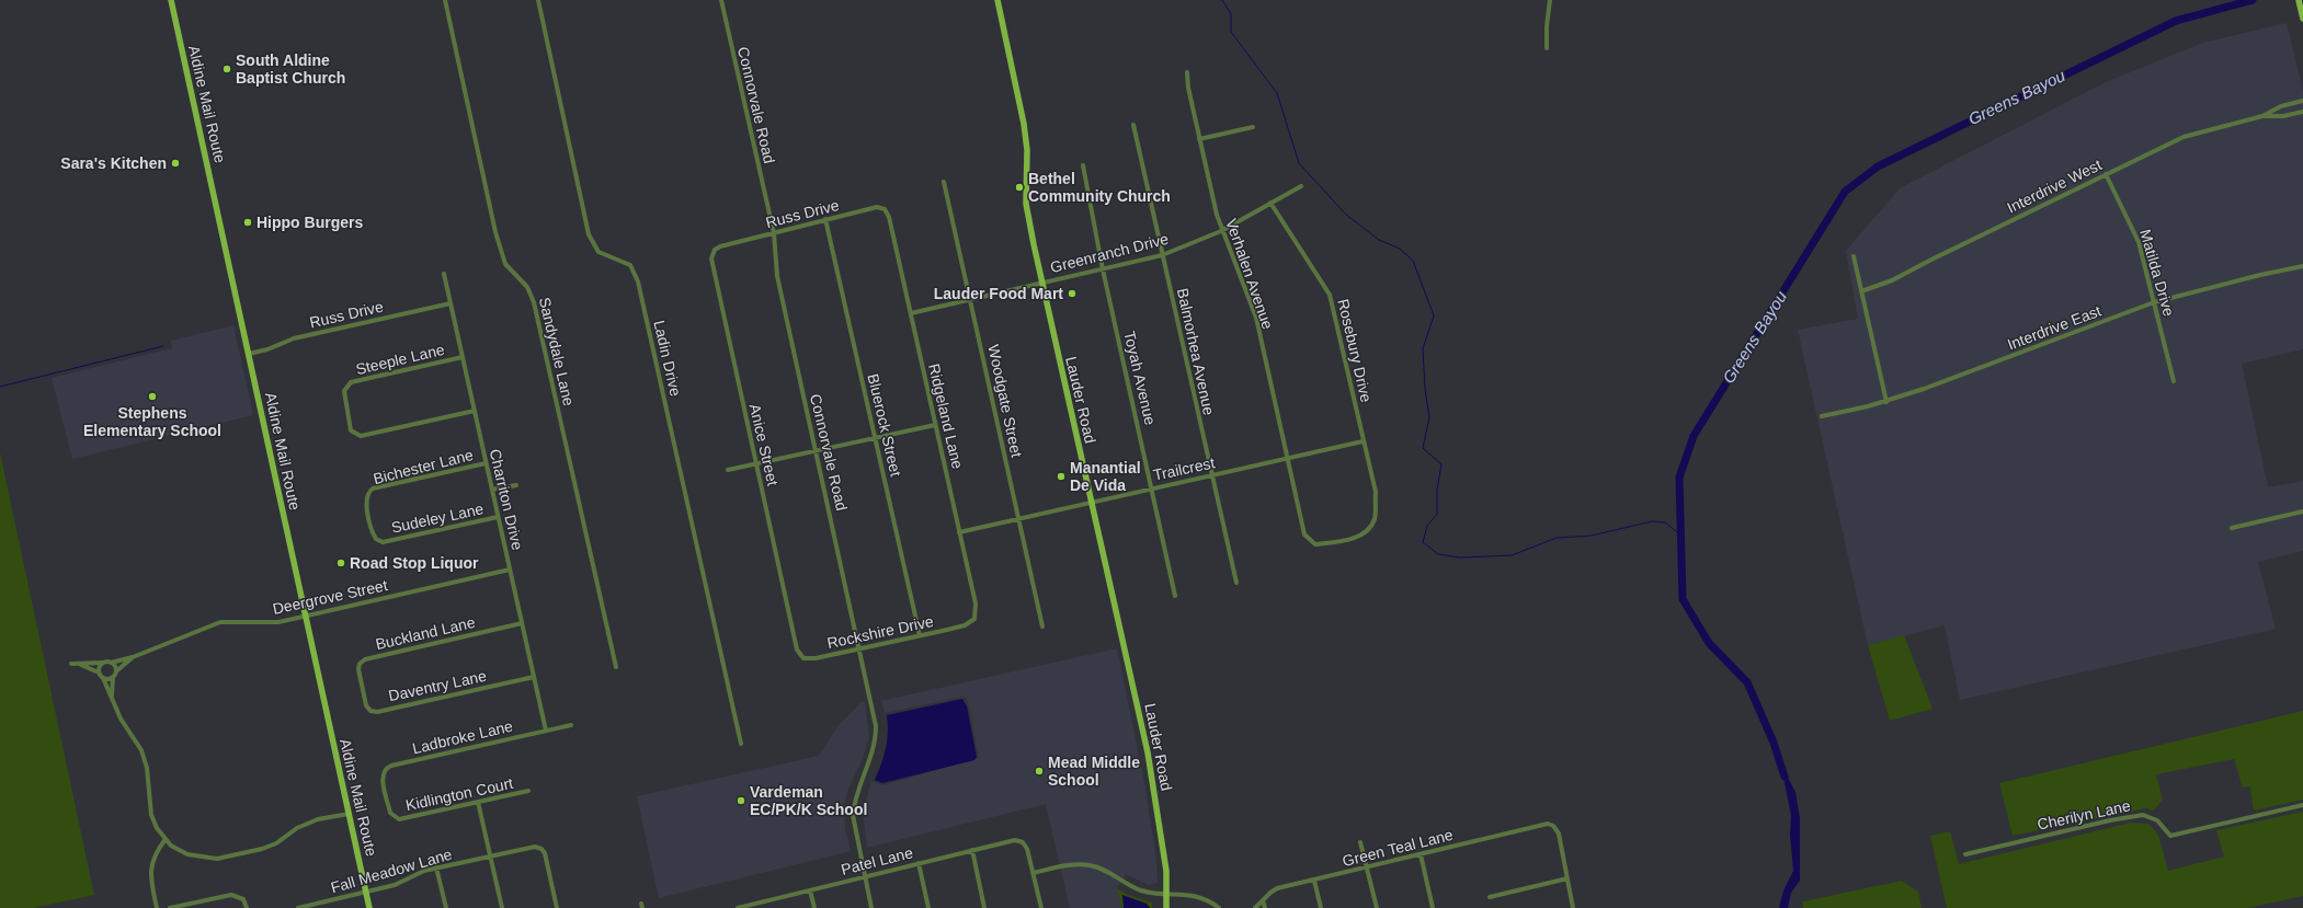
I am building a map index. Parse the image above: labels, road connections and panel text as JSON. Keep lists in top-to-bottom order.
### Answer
{
  "streets": {
    "main road": ["Aldine Mail Route", "Lauder Road"],
    "street": [
      "Connorvale Road",
      "Interdrive West",
      "Russ Drive",
      "Greenranch Drive",
      "Matilda Drive",
      "Verhalen Avenue",
      "Interdrive East",
      "Rosebury Drive",
      "Sandydale Lane",
      "Balmorhea Avenue",
      "Ladin Drive",
      "Steeple Lane",
      "Toyah Avenue",
      "Woodgate Street",
      "Ridgeland Lane",
      "Bluerock Street",
      "Anice Street",
      "Bichester Lane",
      "Trailcrest",
      "Charriton Drive",
      "Sudeley Lane",
      "Deergrove Street",
      "Rockshire Drive",
      "Buckland Lane",
      "Daventry Lane",
      "Ladbroke Lane",
      "Kidlington Court",
      "Cherilyn Lane",
      "Green Teal Lane",
      "Patel Lane",
      "Fall Meadow Lane"
    ]
  },
  "crossings": [
    ["Aldine Mail Route", "Russ Drive"],
    ["Aldine Mail Route", "Deergrove Street"],
    ["Aldine Mail Route", "Fall Meadow Lane"],
    ["Connorvale Road", "Russ Drive"],
    ["Connorvale Road", "Rockshire Drive"],
    ["Connorvale Road", "Patel Lane"],
    ["Interdrive West", "Matilda Drive"],
    ["Russ Drive", "Ridgeland Lane"],
    ["Russ Drive", "Bluerock Street"],
    ["Russ Drive", "Anice Street"],
    ["Russ Drive", "Charriton Drive"],
    ["Greenranch Drive", "Verhalen Avenue"],
    ["Greenranch Drive", "Rosebury Drive"],
    ["Greenranch Drive", "Balmorhea Avenue"],
    ["Greenranch Drive", "Toyah Avenue"],
    ["Greenranch Drive", "Lauder Road"],
    ["Greenranch Drive", "Woodgate Street"],
    ["Greenranch Drive", "Ridgeland Lane"],
    ["Matilda Drive", "Interdrive East"],
    ["Verhalen Avenue", "Rosebury Drive"],
    ["Verhalen Avenue", "Trailcrest"],
    ["Rosebury Drive", "Trailcrest"],
    ["Balmorhea Avenue", "Trailcrest"],
    ["Steeple Lane", "Charriton Drive"],
    ["Toyah Avenue", "Trailcrest"],
    ["Lauder Road", "Trailcrest"],
    ["Woodgate Street", "Trailcrest"],
    ["Ridgeland Lane", "Trailcrest"],
    ["Ridgeland Lane", "Rockshire Drive"],
    ["Bluerock Street", "Rockshire Drive"],
    ["Anice Street", "Rockshire Drive"],
    ["Bichester Lane", "Charriton Drive"],
    ["Bichester Lane", "Sudeley Lane"],
    ["Charriton Drive", "Sudeley Lane"],
    ["Charriton Drive", "Deergrove Street"],
    ["Charriton Drive", "Buckland Lane"],
    ["Charriton Drive", "Daventry Lane"],
    ["Charriton Drive", "Ladbroke Lane"],
    ["Buckland Lane", "Daventry Lane"],
    ["Ladbroke Lane", "Kidlington Court"]
  ],
  "water": ["Greens Bayou"],
  "places": [
    "South Aldine Baptist Church",
    "Sara's Kitchen",
    "Bethel Community Church",
    "Hippo Burgers",
    "Lauder Food Mart",
    "Stephens Elementary School",
    "Manantial De Vida",
    "Road Stop Liquor",
    "Mead Middle School",
    "Vardeman EC/PK/K School"
  ]
}
